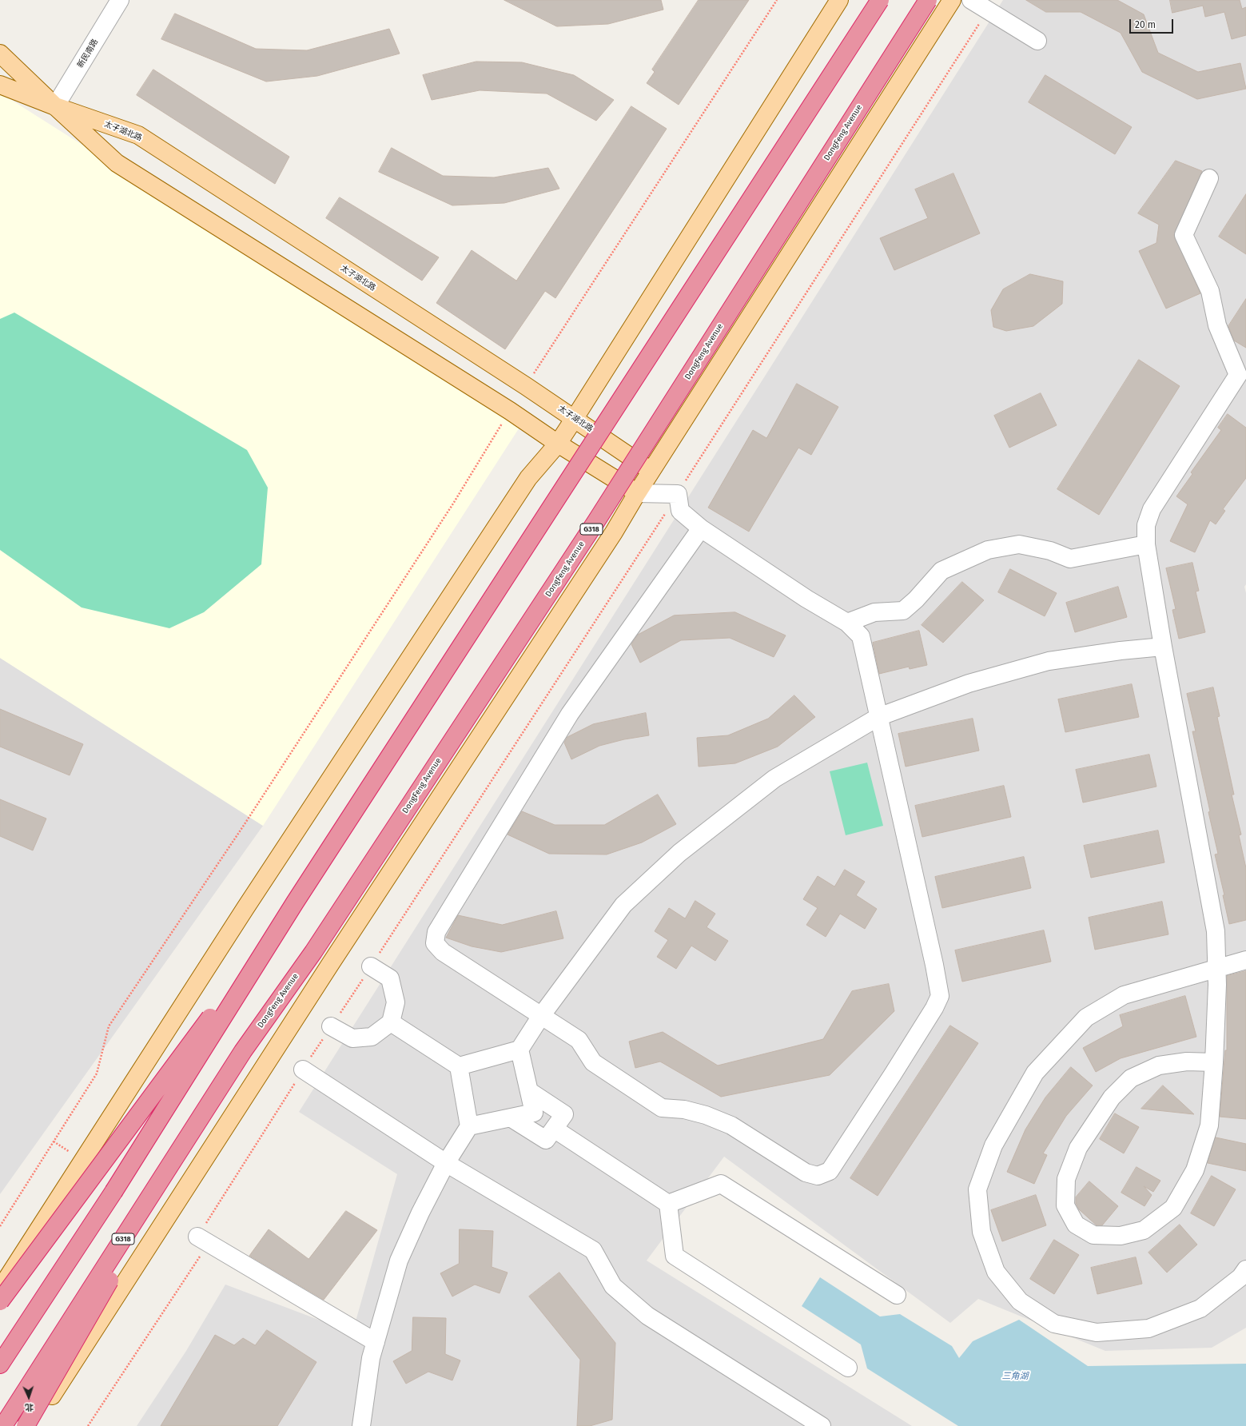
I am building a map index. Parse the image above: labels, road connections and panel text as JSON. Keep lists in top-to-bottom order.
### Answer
{
  "streets": {
    "highway": ["DongFeng Avenue", "G318"],
    "main road": ["太子湖北路"],
    "street": ["新民南路"]
  },
  "crossings": [
    ["新民南路", "太子湖北路"],
    ["DongFeng Avenue", "G318"]
  ],
  "water": ["三角湖"],
  "scale_bar": "20 m",
  "north": "bottom"
}
